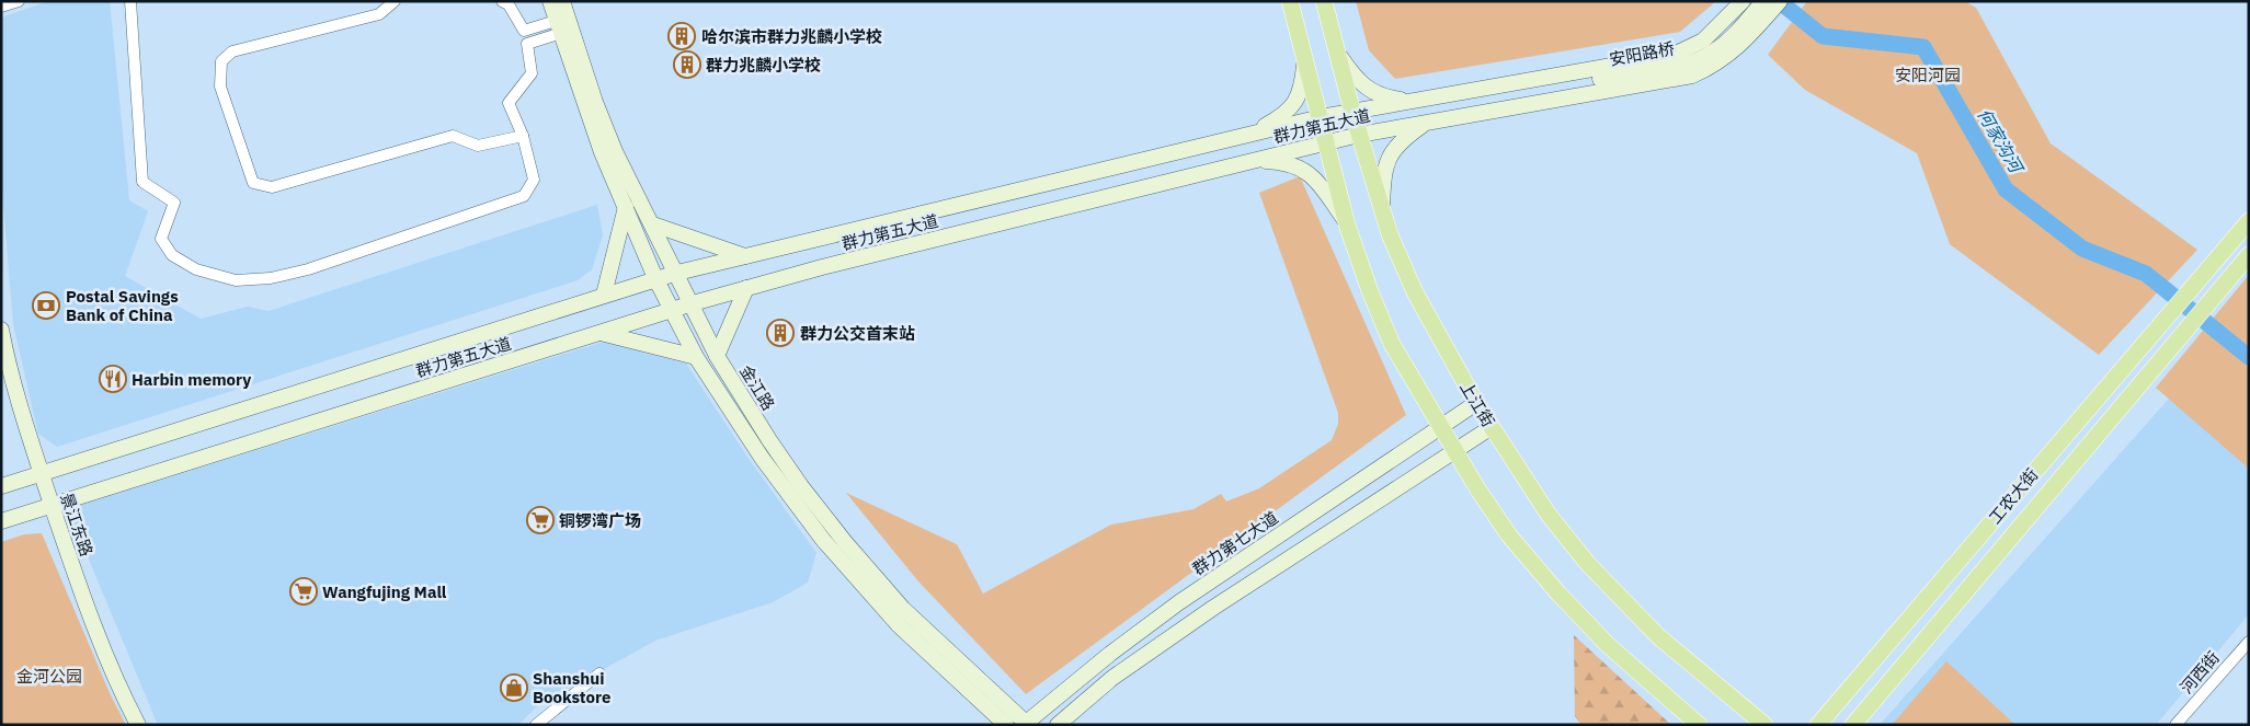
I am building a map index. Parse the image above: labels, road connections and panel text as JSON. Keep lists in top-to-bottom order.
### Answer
{
  "streets": {
    "main road": [
      "安阳路桥",
      "群力第五大道",
      "金江路",
      "上江街",
      "工农大街",
      "景江东路",
      "群力第七大道"
    ],
    "street": ["河西街"]
  },
  "crossings": [
    ["安阳路桥", "群力第五大道"],
    ["群力第五大道", "金江路"],
    ["群力第五大道", "上江街"],
    ["群力第五大道", "景江东路"],
    ["金江路", "群力第七大道"],
    ["上江街", "群力第七大道"]
  ],
  "water": ["何家沟河"],
  "parks": ["安阳河园", "金河公园"],
  "places": {
    "building": ["哈尔滨市群力兆麟小学校", "群力兆麟小学校", "群力公交首末站"],
    "bank": ["Postal Savings Bank of China"],
    "restaurant": ["Harbin memory"],
    "supermarket": ["铜锣湾广场", "Wangfujing Mall"],
    "shop": ["Shanshui Bookstore"]
  }
}
